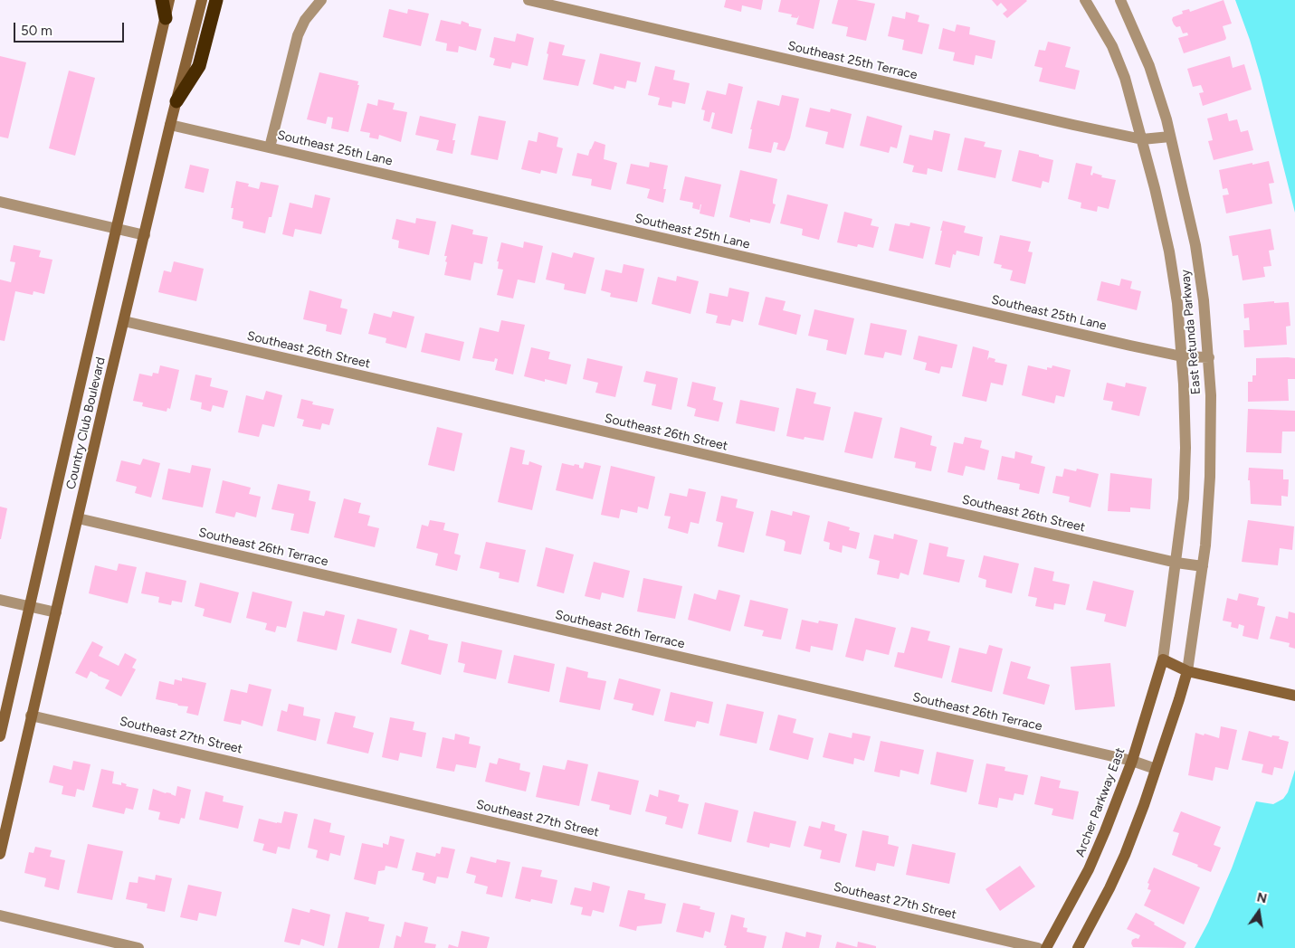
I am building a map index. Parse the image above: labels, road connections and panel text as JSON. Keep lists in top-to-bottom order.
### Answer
{
  "streets": {
    "main road": ["Country Club Boulevard", "Archer Parkway East"],
    "street": [
      "Southeast 25th Terrace",
      "Southeast 25th Lane",
      "East Retunda Parkway",
      "Southeast 26th Street",
      "Southeast 26th Terrace",
      "Southeast 27th Street"
    ]
  },
  "crossings": [
    ["Southeast 25th Terrace", "East Retunda Parkway"],
    ["Southeast 25th Lane", "East Retunda Parkway"],
    ["Southeast 25th Lane", "Country Club Boulevard"],
    ["East Retunda Parkway", "Southeast 26th Street"],
    ["East Retunda Parkway", "Archer Parkway East"],
    ["Southeast 26th Street", "Country Club Boulevard"],
    ["Country Club Boulevard", "Southeast 26th Terrace"],
    ["Country Club Boulevard", "Southeast 27th Street"],
    ["Southeast 26th Terrace", "Archer Parkway East"]
  ],
  "scale_bar": "50 m",
  "north": "top"
}
